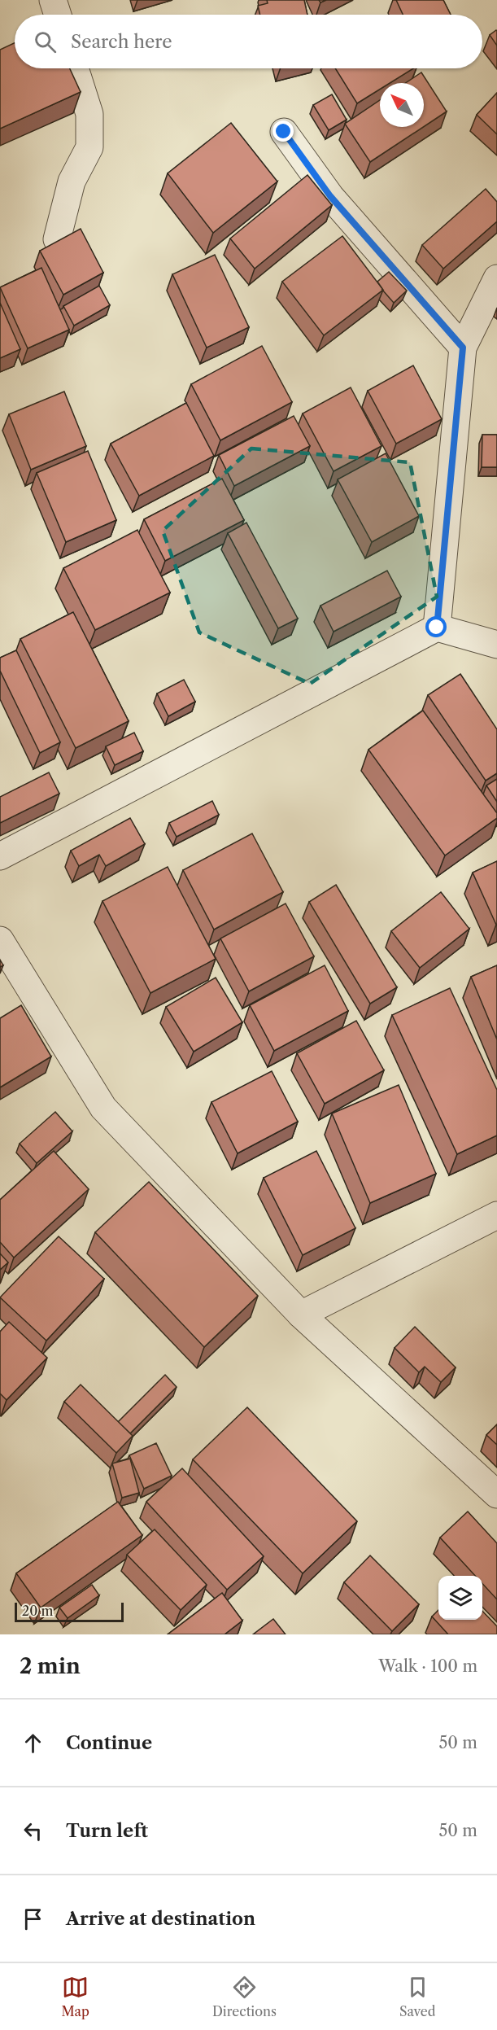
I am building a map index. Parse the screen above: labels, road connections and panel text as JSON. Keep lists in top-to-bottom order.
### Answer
{
  "scale_bar": "20 m",
  "north": "top left",
  "page": {
    "search": "Search here",
    "scale": "20 m",
    "heading": ["2 min", "Walk · 100 m"],
    "list": [
      ["Continue", "50 m"],
      ["Turn left", "50 m"],
      "Arrive at destination"
    ],
    "nav": ["Map", "Directions", "Saved"]
  }
}
